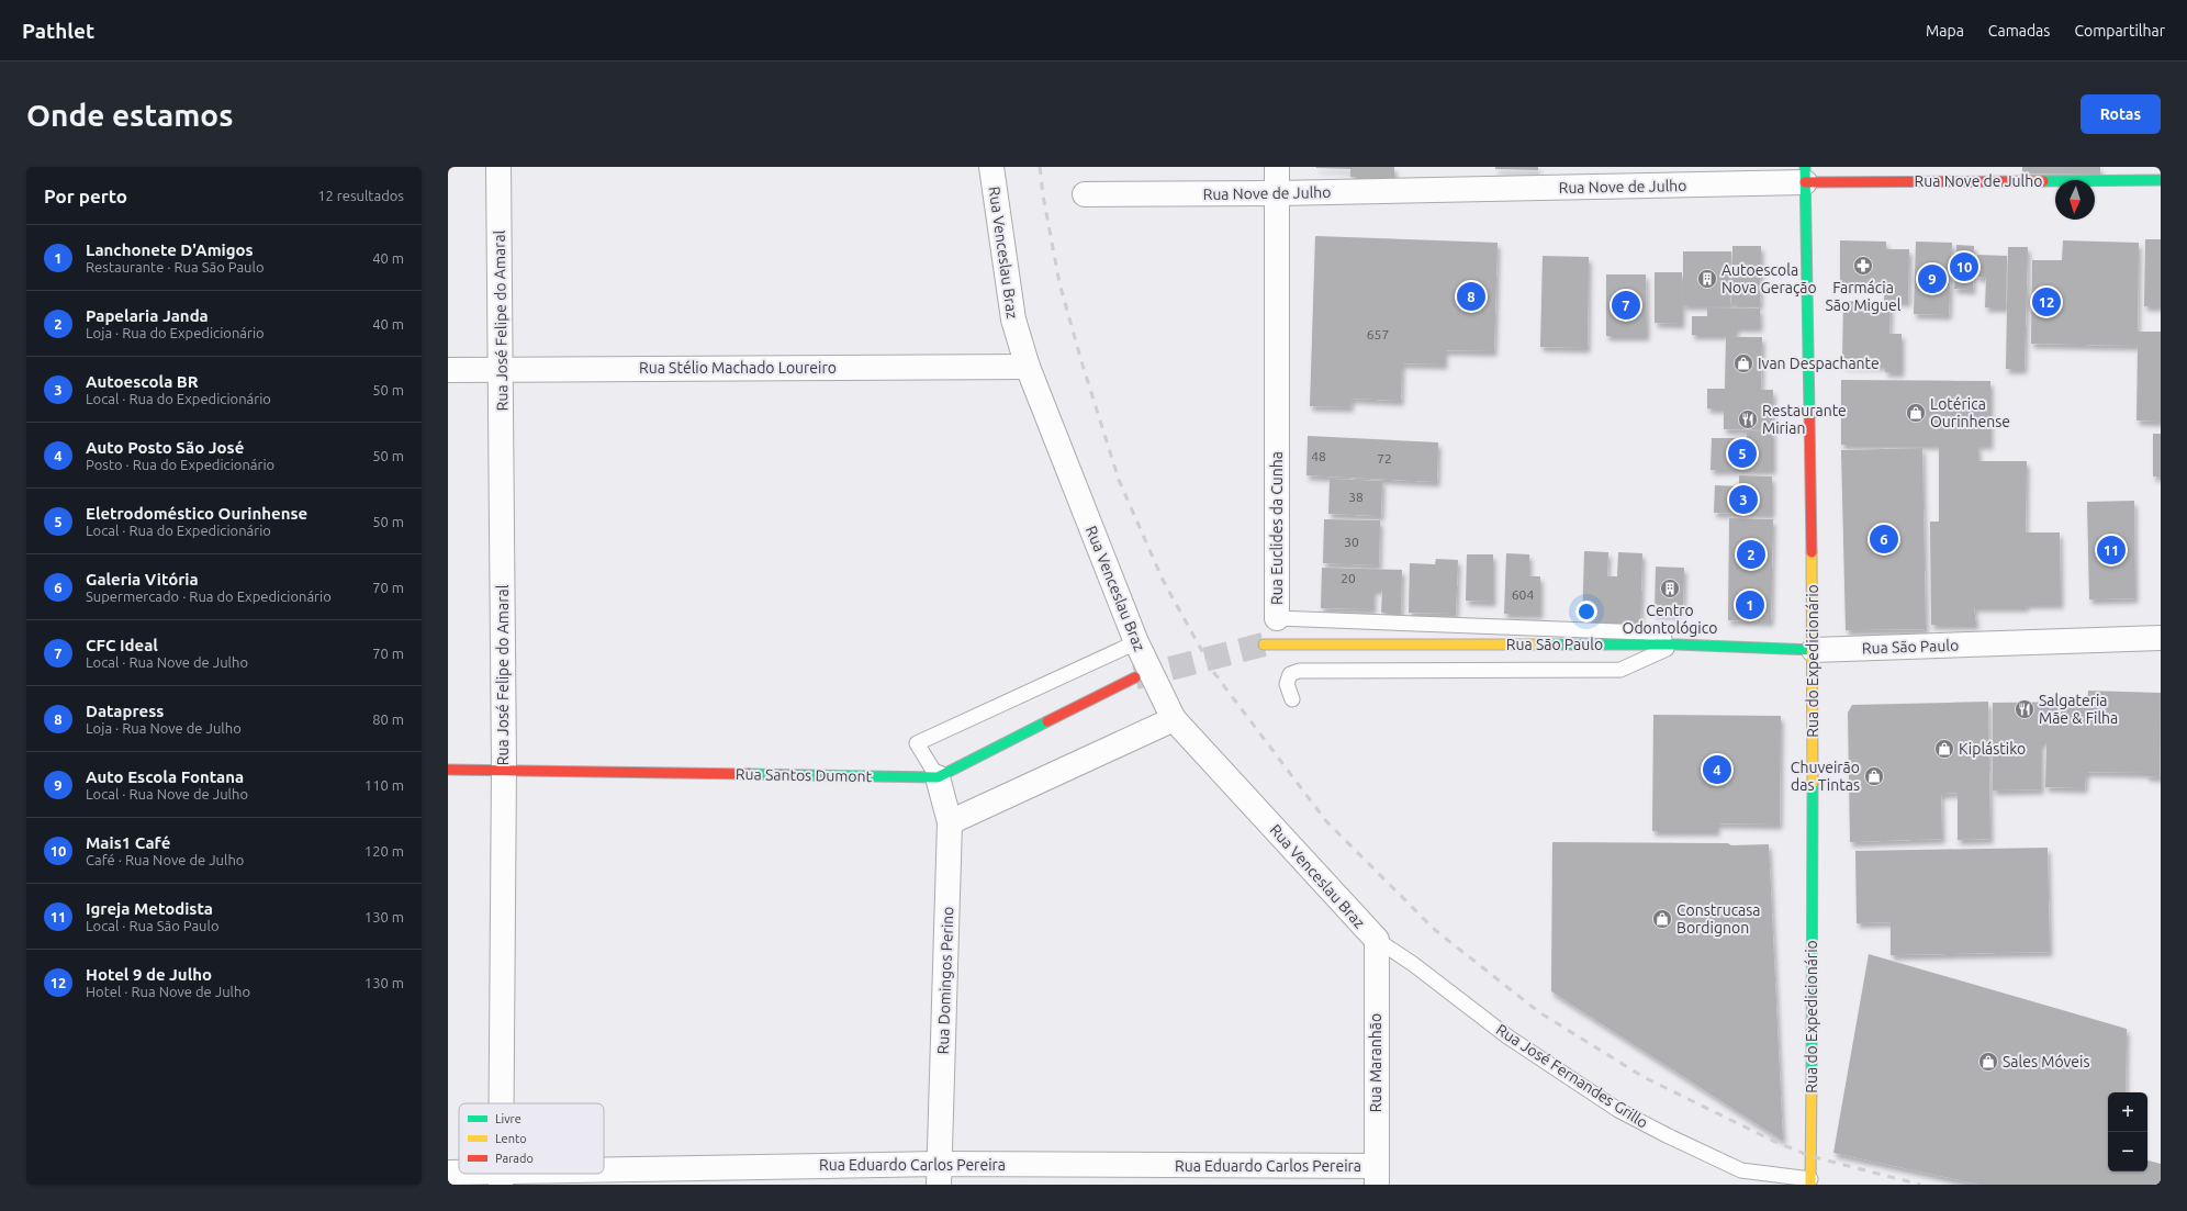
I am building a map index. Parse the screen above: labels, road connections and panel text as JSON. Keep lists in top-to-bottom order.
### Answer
{
  "streets": {
    "street": [
      "Rua Nove de Julho",
      "Rua Venceslau Braz",
      "Rua José Felipe do Amaral",
      "Rua Stélio Machado Loureiro",
      "Rua Euclides da Cunha",
      "Rua São Paulo",
      "Rua do Expedicionário",
      "Rua Santos Dumont",
      "Rua Domingos Perino",
      "Rua Maranhão",
      "Rua Eduardo Carlos Pereira"
    ],
    "lane": ["Rua José Fernandes Grillo"]
  },
  "crossings": [
    ["Rua Nove de Julho", "Rua Euclides da Cunha"],
    ["Rua Nove de Julho", "Rua do Expedicionário"],
    ["Rua Venceslau Braz", "Rua Stélio Machado Loureiro"],
    ["Rua Venceslau Braz", "Rua Maranhão"],
    ["Rua Venceslau Braz", "Rua José Fernandes Grillo"],
    ["Rua José Felipe do Amaral", "Rua Stélio Machado Loureiro"],
    ["Rua José Felipe do Amaral", "Rua Santos Dumont"],
    ["Rua Euclides da Cunha", "Rua São Paulo"],
    ["Rua São Paulo", "Rua do Expedicionário"],
    ["Rua do Expedicionário", "Rua José Fernandes Grillo"],
    ["Rua Santos Dumont", "Rua Domingos Perino"],
    ["Rua Domingos Perino", "Rua Eduardo Carlos Pereira"],
    ["Rua Maranhão", "Rua José Fernandes Grillo"],
    ["Rua Maranhão", "Rua Eduardo Carlos Pereira"]
  ],
  "places": {
    "pharmacy": ["Farmácia São Miguel"],
    "building": ["Autoescola Nova Geração", "Centro Odontológico"],
    "shop": [
      "Ivan Despachante",
      "Lotérica Ourinhense",
      "Kiplástiko",
      "Chuveirão das Tintas",
      "Construcasa Bordignon",
      "Sales Móveis"
    ],
    "restaurant": ["Restaurante Mirian", "Salgateria Mãe & Filha"]
  },
  "house_numbers": [
    "657",
    "48",
    "72",
    "38",
    "30",
    "20",
    "604"
  ],
  "legend": ["Livre", "Lento", "Parado"],
  "north": "bottom",
  "page": {
    "header": "Pathlet",
    "nav": ["Mapa", "Camadas", "Compartilhar"],
    "buttons": "Rotas",
    "title": "Onde estamos",
    "heading": ["Por perto", "12 resultados"],
    "list": [
      {
        "mark": "1",
        "name": "Lanchonete D'Amigos",
        "note": "Restaurante · Rua São Paulo",
        "value": "40 m"
      },
      {
        "mark": "2",
        "name": "Papelaria Janda",
        "note": "Loja · Rua do Expedicionário",
        "value": "40 m"
      },
      {
        "mark": "3",
        "name": "Autoescola BR",
        "note": "Local · Rua do Expedicionário",
        "value": "50 m"
      },
      {
        "mark": "4",
        "name": "Auto Posto São José",
        "note": "Posto · Rua do Expedicionário",
        "value": "50 m"
      },
      {
        "mark": "5",
        "name": "Eletrodoméstico Ourinhense",
        "note": "Local · Rua do Expedicionário",
        "value": "50 m"
      },
      {
        "mark": "6",
        "name": "Galeria Vitória",
        "note": "Supermercado · Rua do Expedicionário",
        "value": "70 m"
      },
      {
        "mark": "7",
        "name": "CFC Ideal",
        "note": "Local · Rua Nove de Julho",
        "value": "70 m"
      },
      {
        "mark": "8",
        "name": "Datapress",
        "note": "Loja · Rua Nove de Julho",
        "value": "80 m"
      },
      {
        "mark": "9",
        "name": "Auto Escola Fontana",
        "note": "Local · Rua Nove de Julho",
        "value": "110 m"
      },
      {
        "mark": "10",
        "name": "Mais1 Café",
        "note": "Café · Rua Nove de Julho",
        "value": "120 m"
      },
      {
        "mark": "11",
        "name": "Igreja Metodista",
        "note": "Local · Rua São Paulo",
        "value": "130 m"
      },
      {
        "mark": "12",
        "name": "Hotel 9 de Julho",
        "note": "Hotel · Rua Nove de Julho",
        "value": "130 m"
      }
    ],
    "pins": [
      "10",
      "9",
      "8",
      "12",
      "7",
      "5",
      "3",
      "6",
      "11",
      "2",
      "1",
      "4"
    ],
    "map_buttons": ["+", "−"]
  }
}
